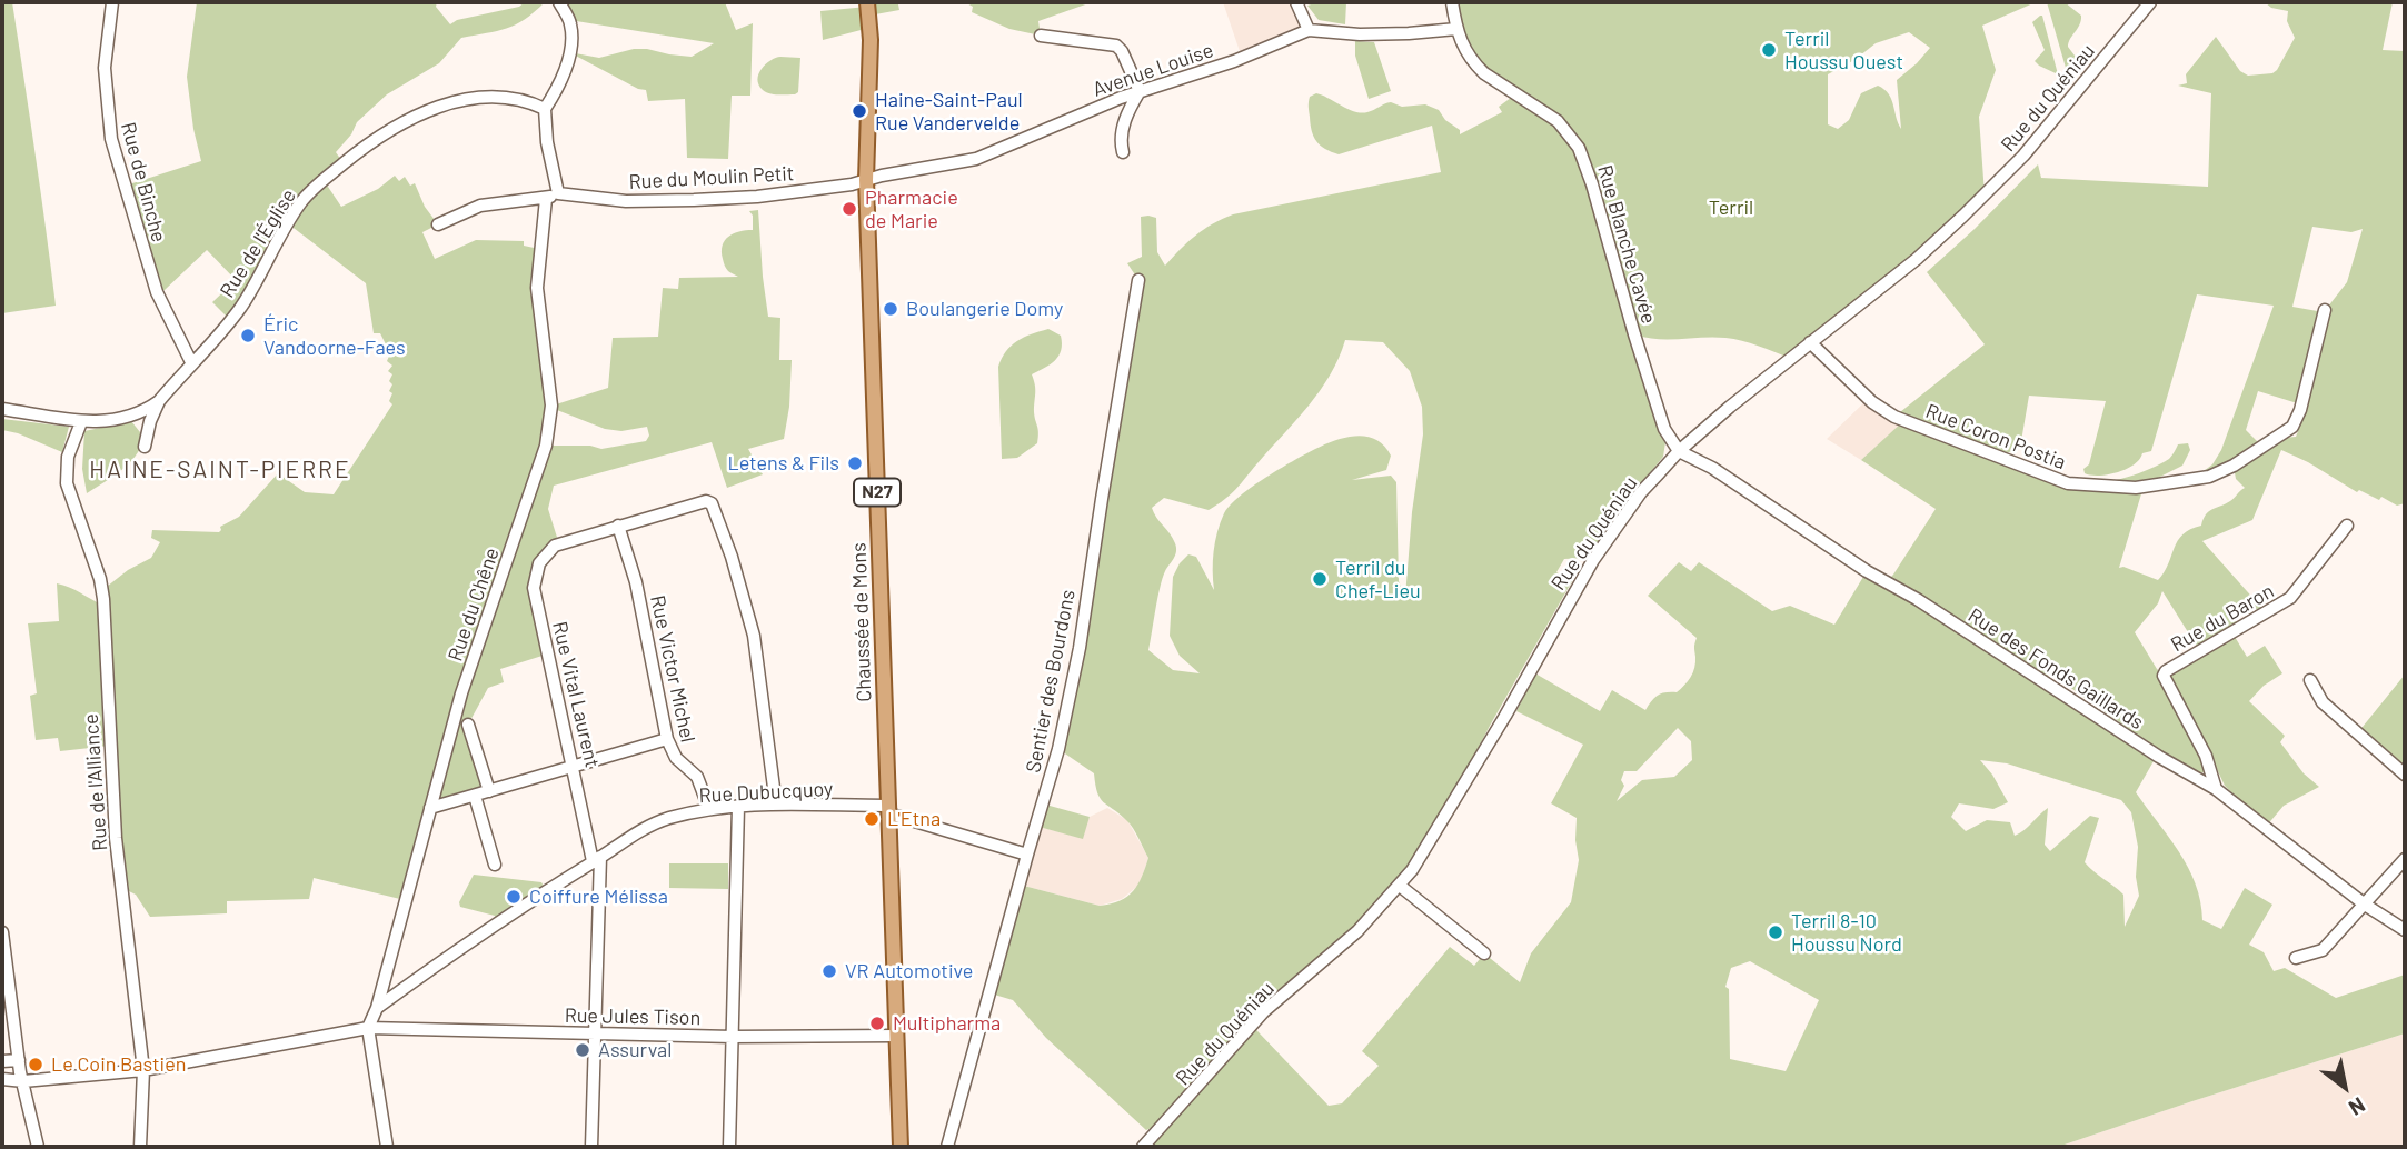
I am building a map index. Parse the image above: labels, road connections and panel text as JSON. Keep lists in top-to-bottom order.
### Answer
{
  "streets": {
    "main road": ["N27", "Chaussée de Mons"],
    "street": [
      "Avenue Louise",
      "Rue du Quéniau",
      "Rue du Moulin Petit",
      "Rue de Binche",
      "Rue de l'Église",
      "Rue Blanche Cavée",
      "Rue Coron Postia",
      "Rue du Chêne",
      "Rue du Baron",
      "Rue Victor Michel",
      "Rue des Fonds Gaillards",
      "Sentier des Bourdons",
      "Rue Vital Laurent",
      "Rue de l'Alliance",
      "Rue Dubucquoy",
      "Rue Jules Tison"
    ]
  },
  "crossings": [
    ["Avenue Louise", "Rue du Moulin Petit"],
    ["Avenue Louise", "Rue Blanche Cavée"],
    ["Avenue Louise", "Chaussée de Mons"],
    ["Rue du Quéniau", "Rue Blanche Cavée"],
    ["Rue du Quéniau", "Rue Coron Postia"],
    ["Rue du Quéniau", "Rue des Fonds Gaillards"],
    ["Rue du Moulin Petit", "Chaussée de Mons"],
    ["Rue de Binche", "Rue de l'Église"],
    ["Rue de l'Église", "Rue de l'Alliance"],
    ["Rue Blanche Cavée", "Rue des Fonds Gaillards"],
    ["Rue du Chêne", "Rue Dubucquoy"],
    ["Rue du Chêne", "Rue Jules Tison"],
    ["Rue du Baron", "Rue des Fonds Gaillards"],
    ["Chaussée de Mons", "Rue Dubucquoy"],
    ["Chaussée de Mons", "Rue Jules Tison"],
    ["Rue Victor Michel", "Rue Vital Laurent"],
    ["Rue Victor Michel", "Rue Dubucquoy"],
    ["Sentier des Bourdons", "Rue Dubucquoy"],
    ["Rue Vital Laurent", "Rue Dubucquoy"],
    ["Rue Vital Laurent", "Rue Jules Tison"],
    ["Rue de l'Alliance", "Rue Jules Tison"]
  ],
  "districts": ["HAINE-SAINT-PIERRE"],
  "parks": ["Terril"],
  "places": [
    "Terril Houssu Ouest",
    "Haine-Saint-Paul Rue Vandervelde",
    "Pharmacie de Marie",
    "Boulangerie Domy",
    "Éric Vandoorne-Faes",
    "Letens & Fils",
    "Terril du Chef-Lieu",
    "L'Etna",
    "Coiffure Mélissa",
    "Terril 8-10 Houssu Nord",
    "VR Automotive",
    "Multipharma",
    "Assurval",
    "Le Coin Bastien"
  ],
  "north": "bottom right"
}
